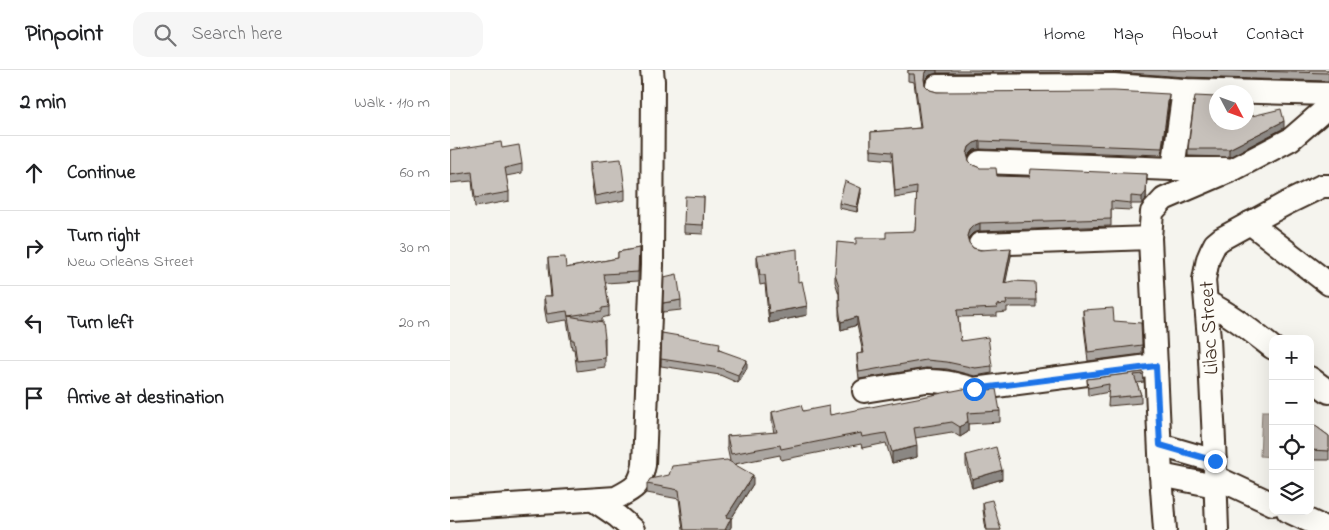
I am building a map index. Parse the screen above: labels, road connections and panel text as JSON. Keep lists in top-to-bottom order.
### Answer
{
  "streets": {
    "street": ["Lilac Street"]
  },
  "north": "bottom right",
  "page": {
    "header": "Pinpoint",
    "search": "Search here",
    "nav": [
      "Home",
      "Map",
      "About",
      "Contact"
    ],
    "heading": ["2 min", "Walk · 110 m"],
    "list": [
      ["Continue", "60 m"],
      ["Turn right", "New Orleans Street", "30 m"],
      ["Turn left", "20 m"],
      "Arrive at destination"
    ],
    "map_buttons": ["+", "−"]
  }
}
